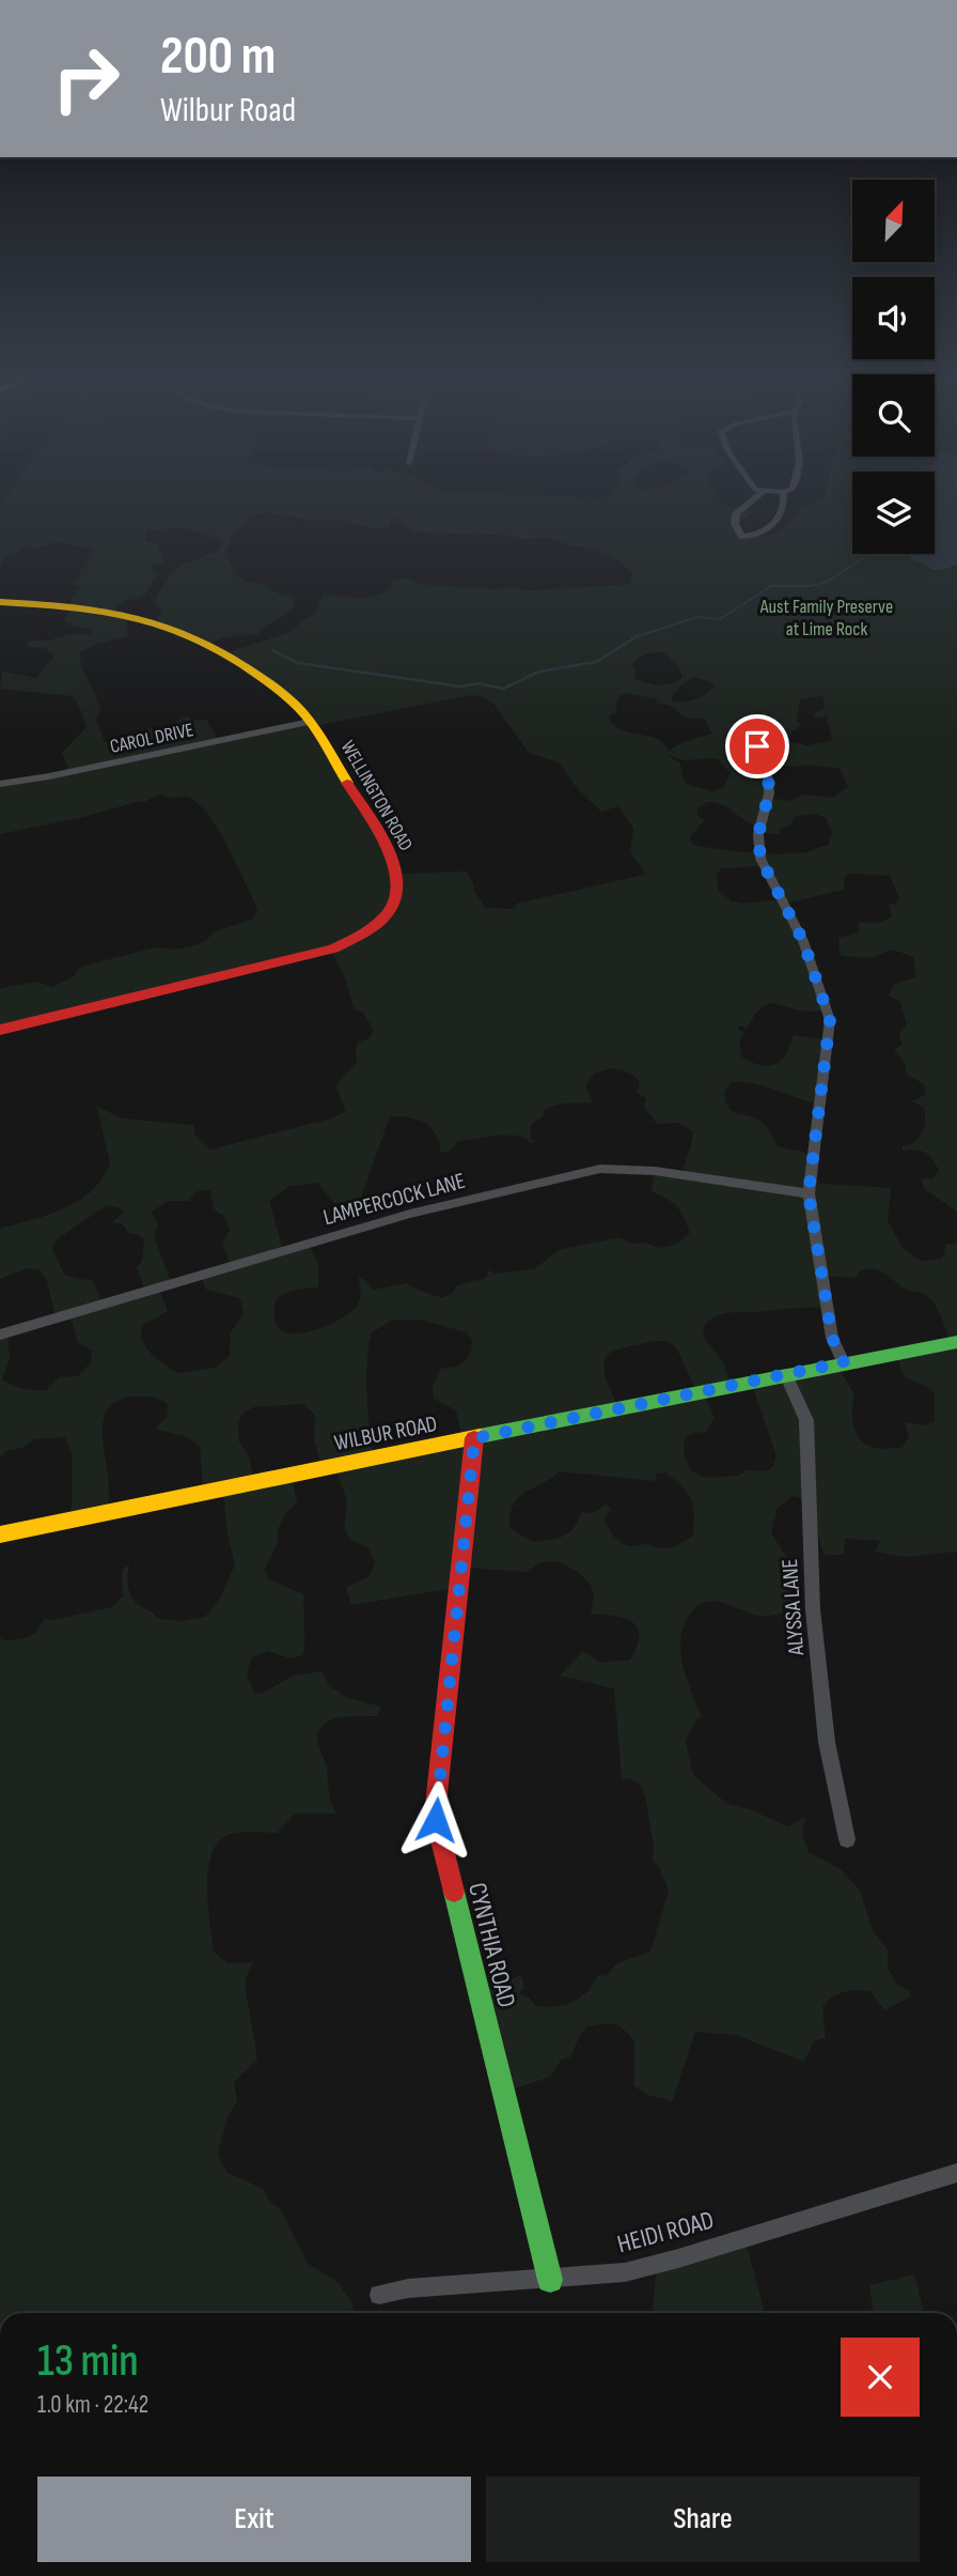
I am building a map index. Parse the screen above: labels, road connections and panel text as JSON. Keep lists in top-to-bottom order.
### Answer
{
  "streets": {
    "street": [
      "CAROL DRIVE",
      "WELLINGTON ROAD",
      "LAMPERCOCK LANE",
      "WILBUR ROAD",
      "ALYSSA LANE",
      "CYNTHIA ROAD",
      "HEIDI ROAD"
    ]
  },
  "crossings": [
    ["CAROL DRIVE", "WELLINGTON ROAD"],
    ["WILBUR ROAD", "ALYSSA LANE"],
    ["WILBUR ROAD", "CYNTHIA ROAD"],
    ["CYNTHIA ROAD", "HEIDI ROAD"]
  ],
  "parks": ["Aust Family Preserve at Lime Rock"],
  "north": "top right",
  "page": {
    "turn": ["200 m", "Wilbur Road"],
    "heading": ["13 min", "1.0 km · 22:42"],
    "buttons": ["Exit", "Share"]
  }
}
